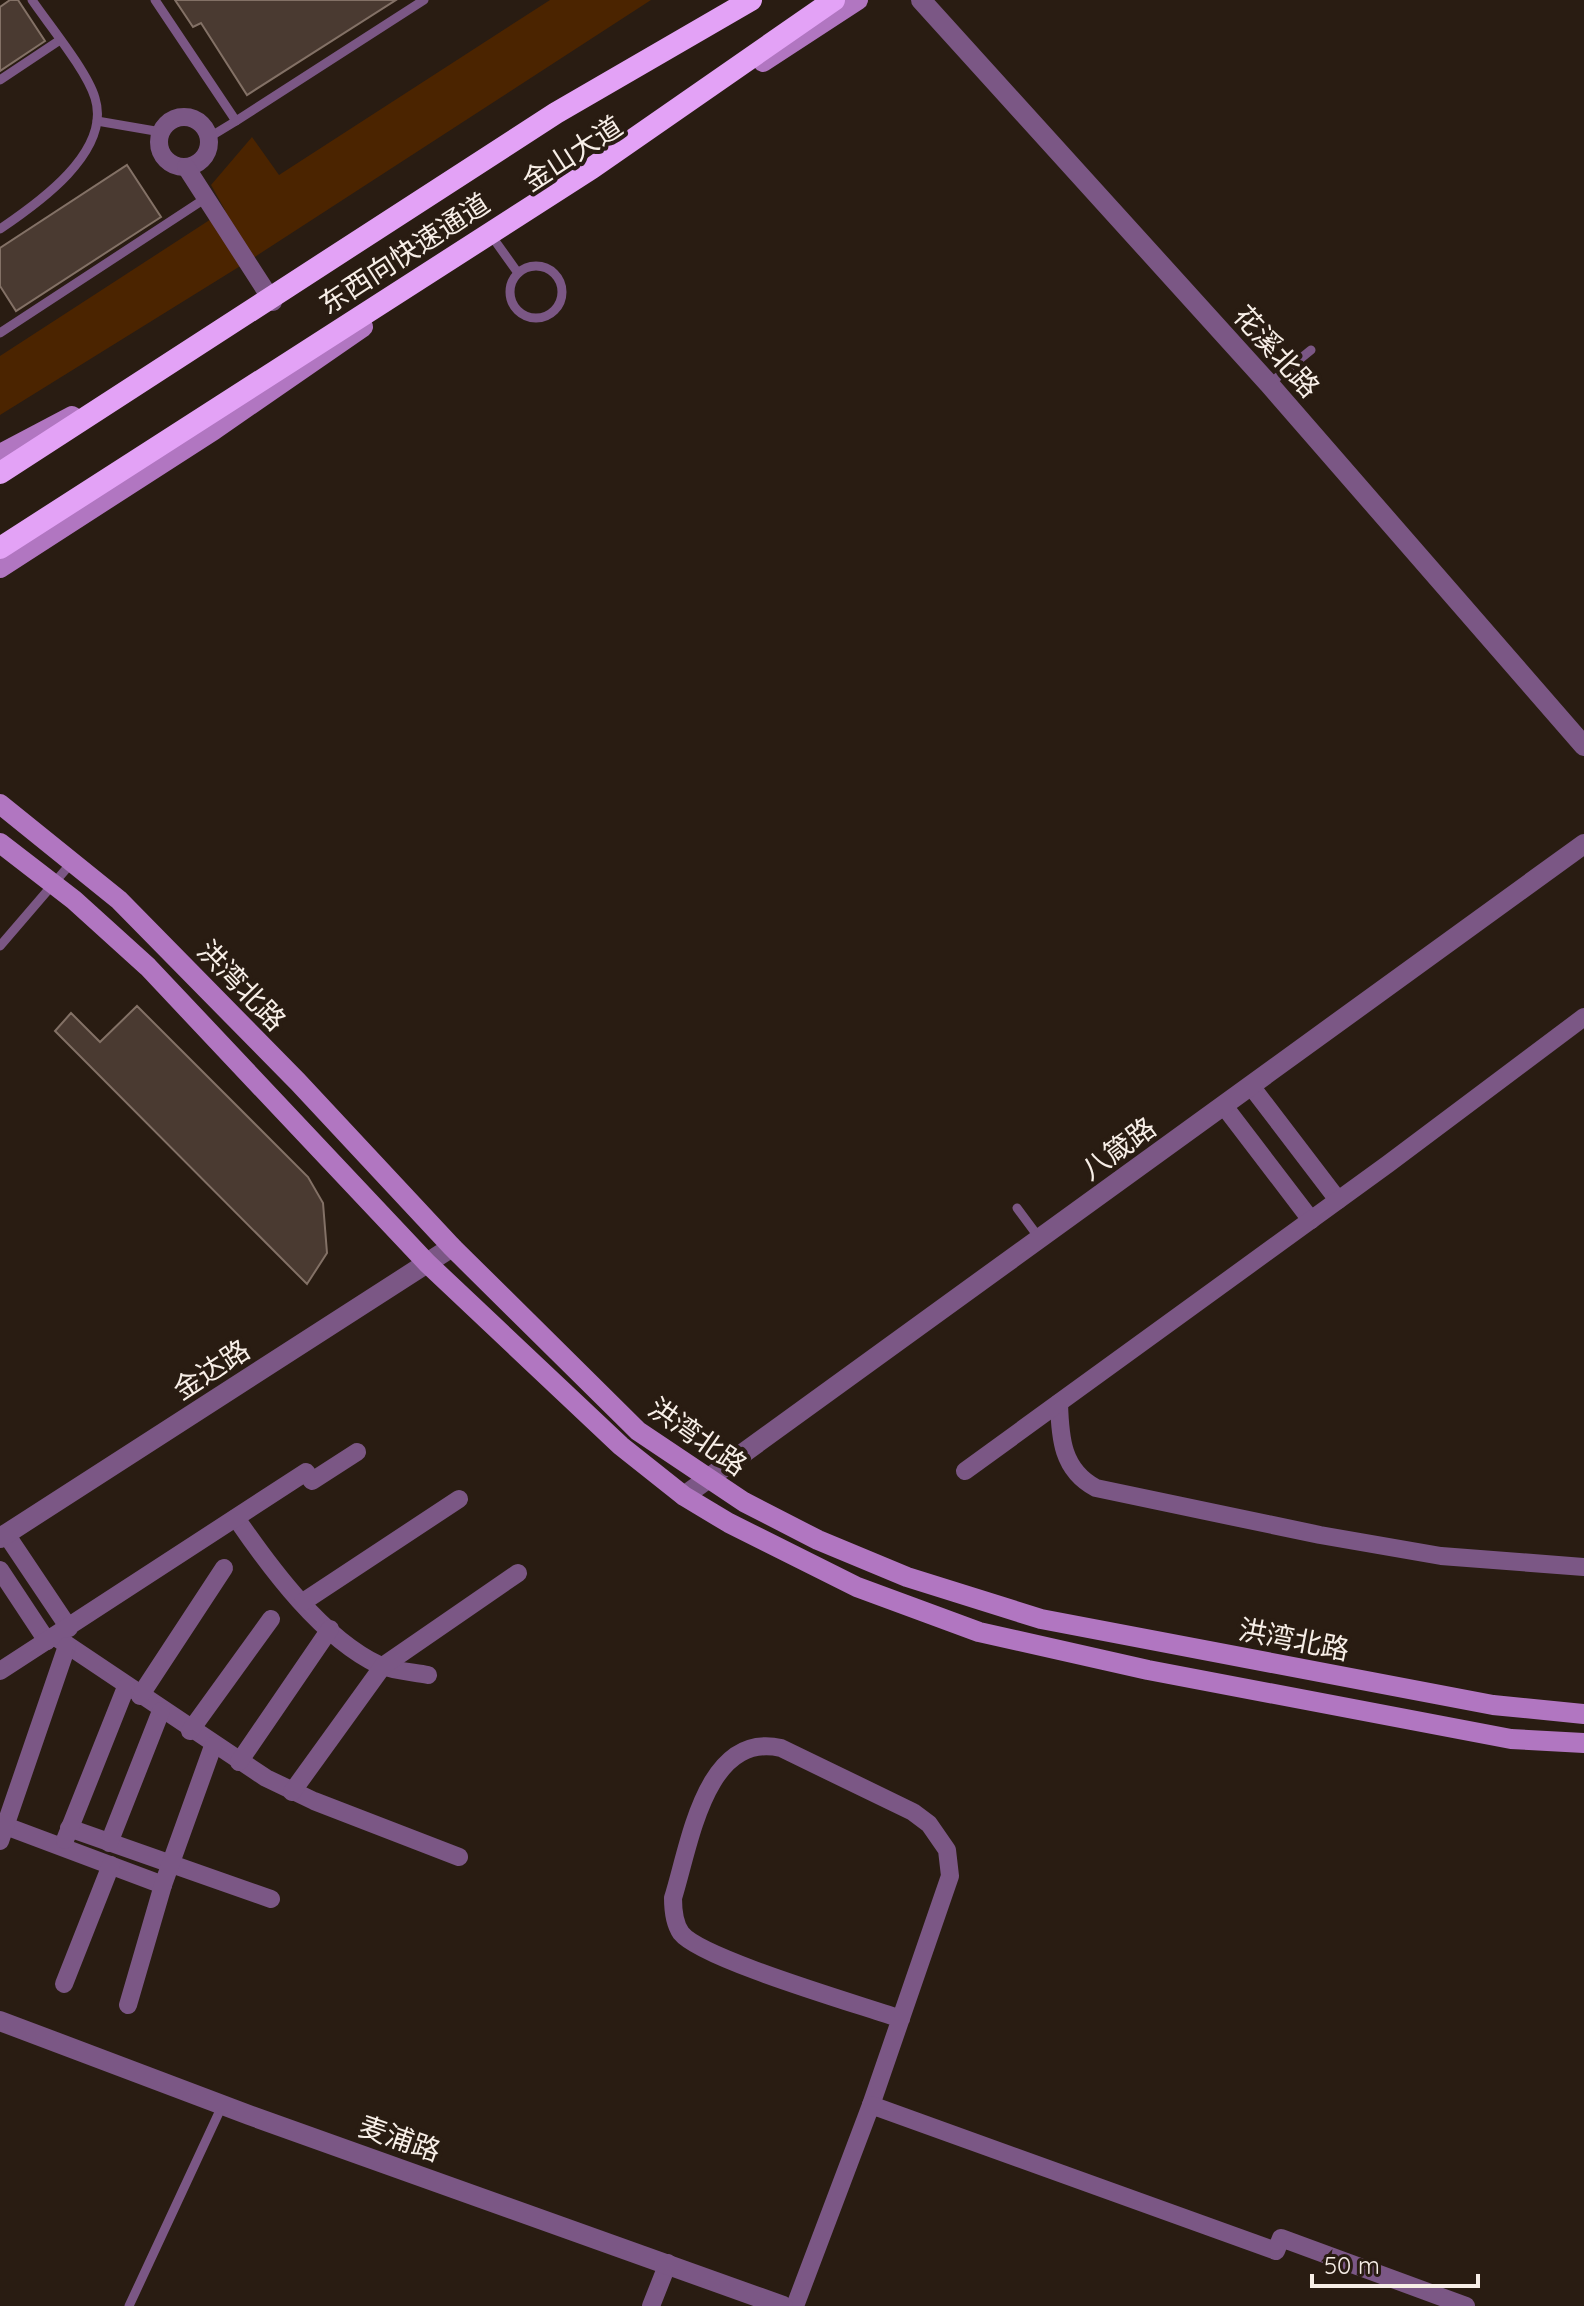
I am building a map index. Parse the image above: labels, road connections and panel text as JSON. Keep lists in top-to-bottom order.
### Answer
{
  "streets": {
    "highway": ["东西向快速通道"],
    "main road": ["金山大道", "洪湾北路"],
    "street": [
      "花溪北路",
      "八箴路",
      "金达路",
      "麦浦路"
    ]
  },
  "crossings": [
    ["洪湾北路", "八箴路"],
    ["洪湾北路", "金达路"]
  ],
  "scale_bar": "50 m"
}
